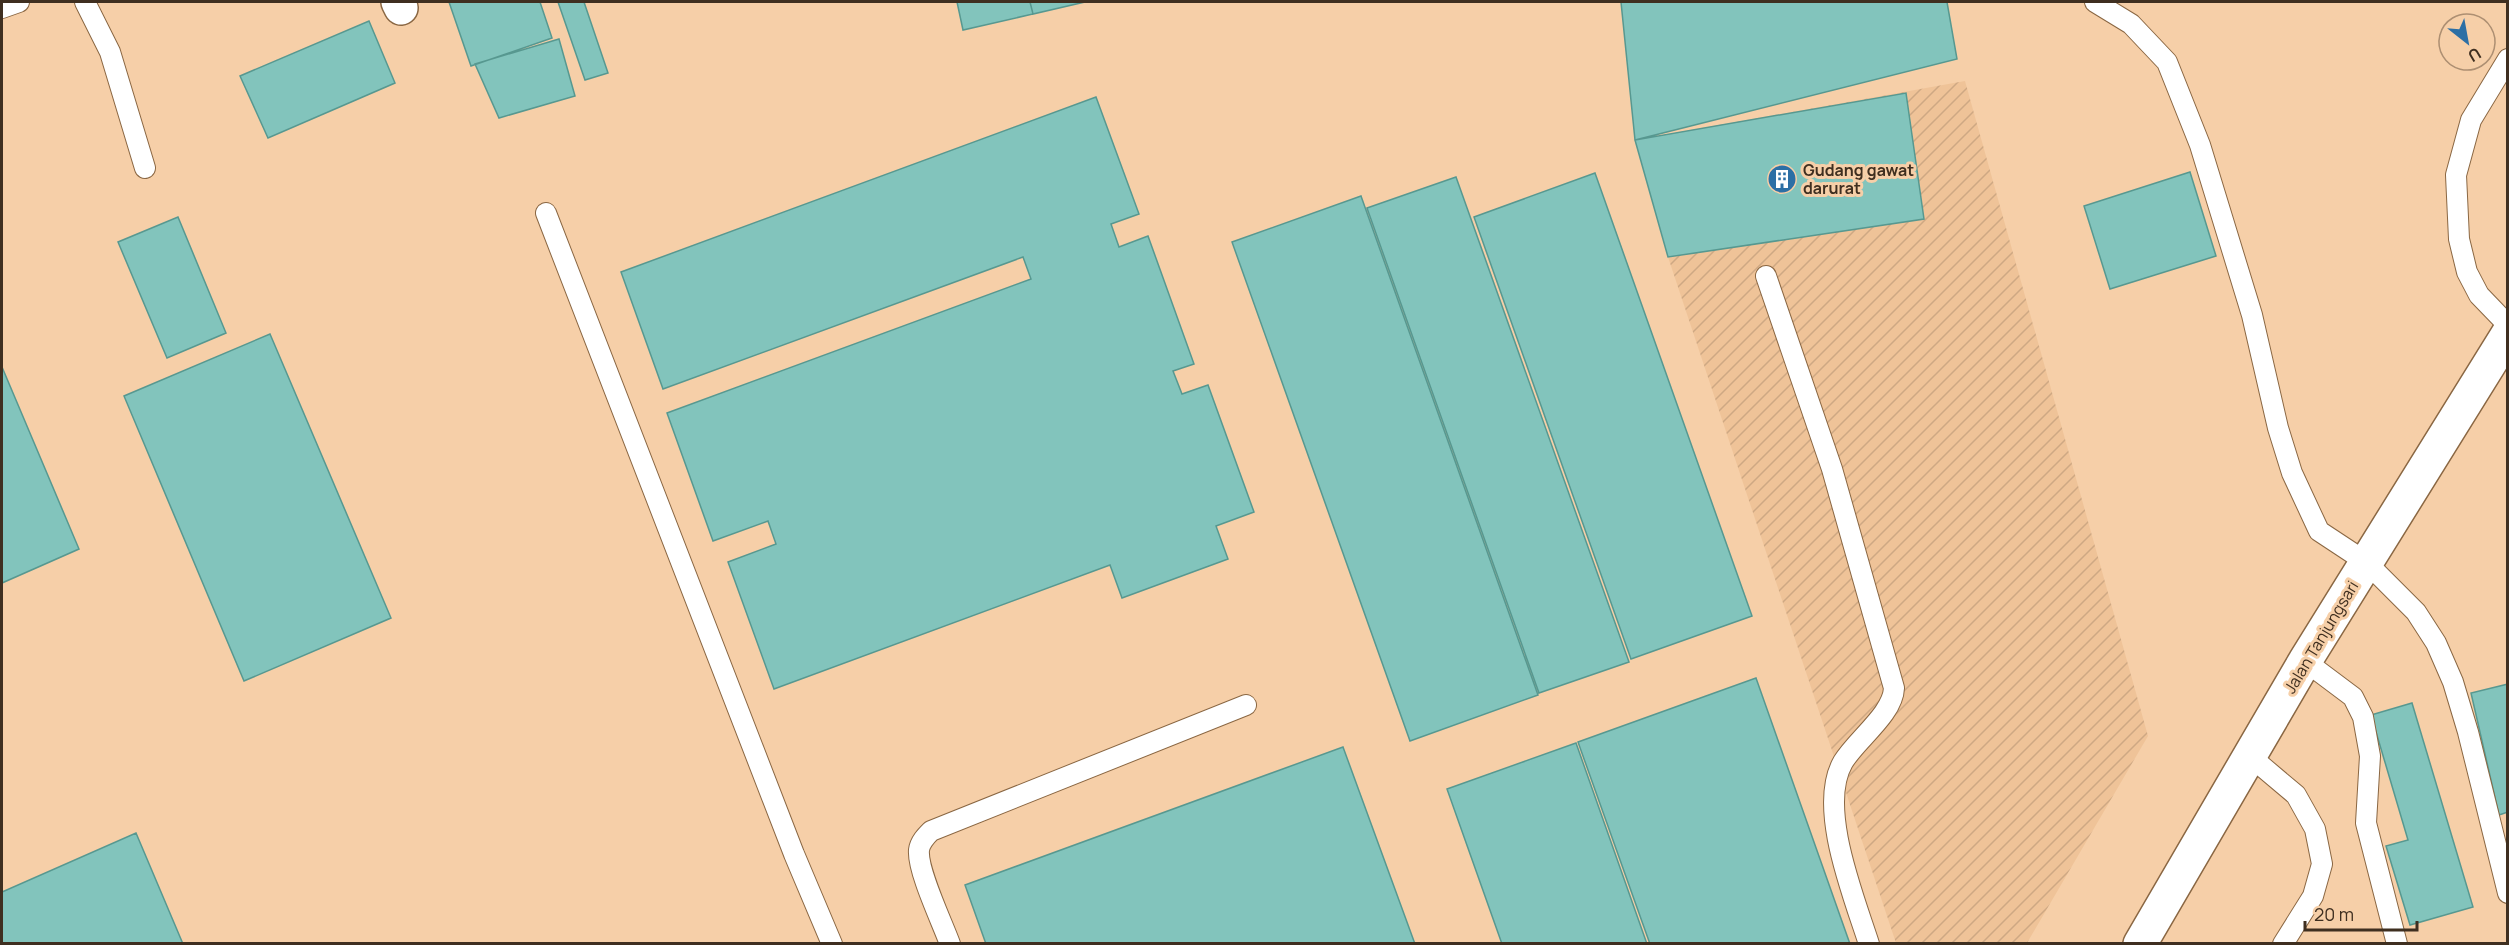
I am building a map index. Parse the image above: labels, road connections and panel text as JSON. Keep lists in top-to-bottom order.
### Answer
{
  "streets": {
    "main road": ["Jalan Tanjungsari"]
  },
  "places": {
    "building": ["Gudang gawat darurat"]
  },
  "scale_bar": "20 m",
  "north": "bottom right"
}
